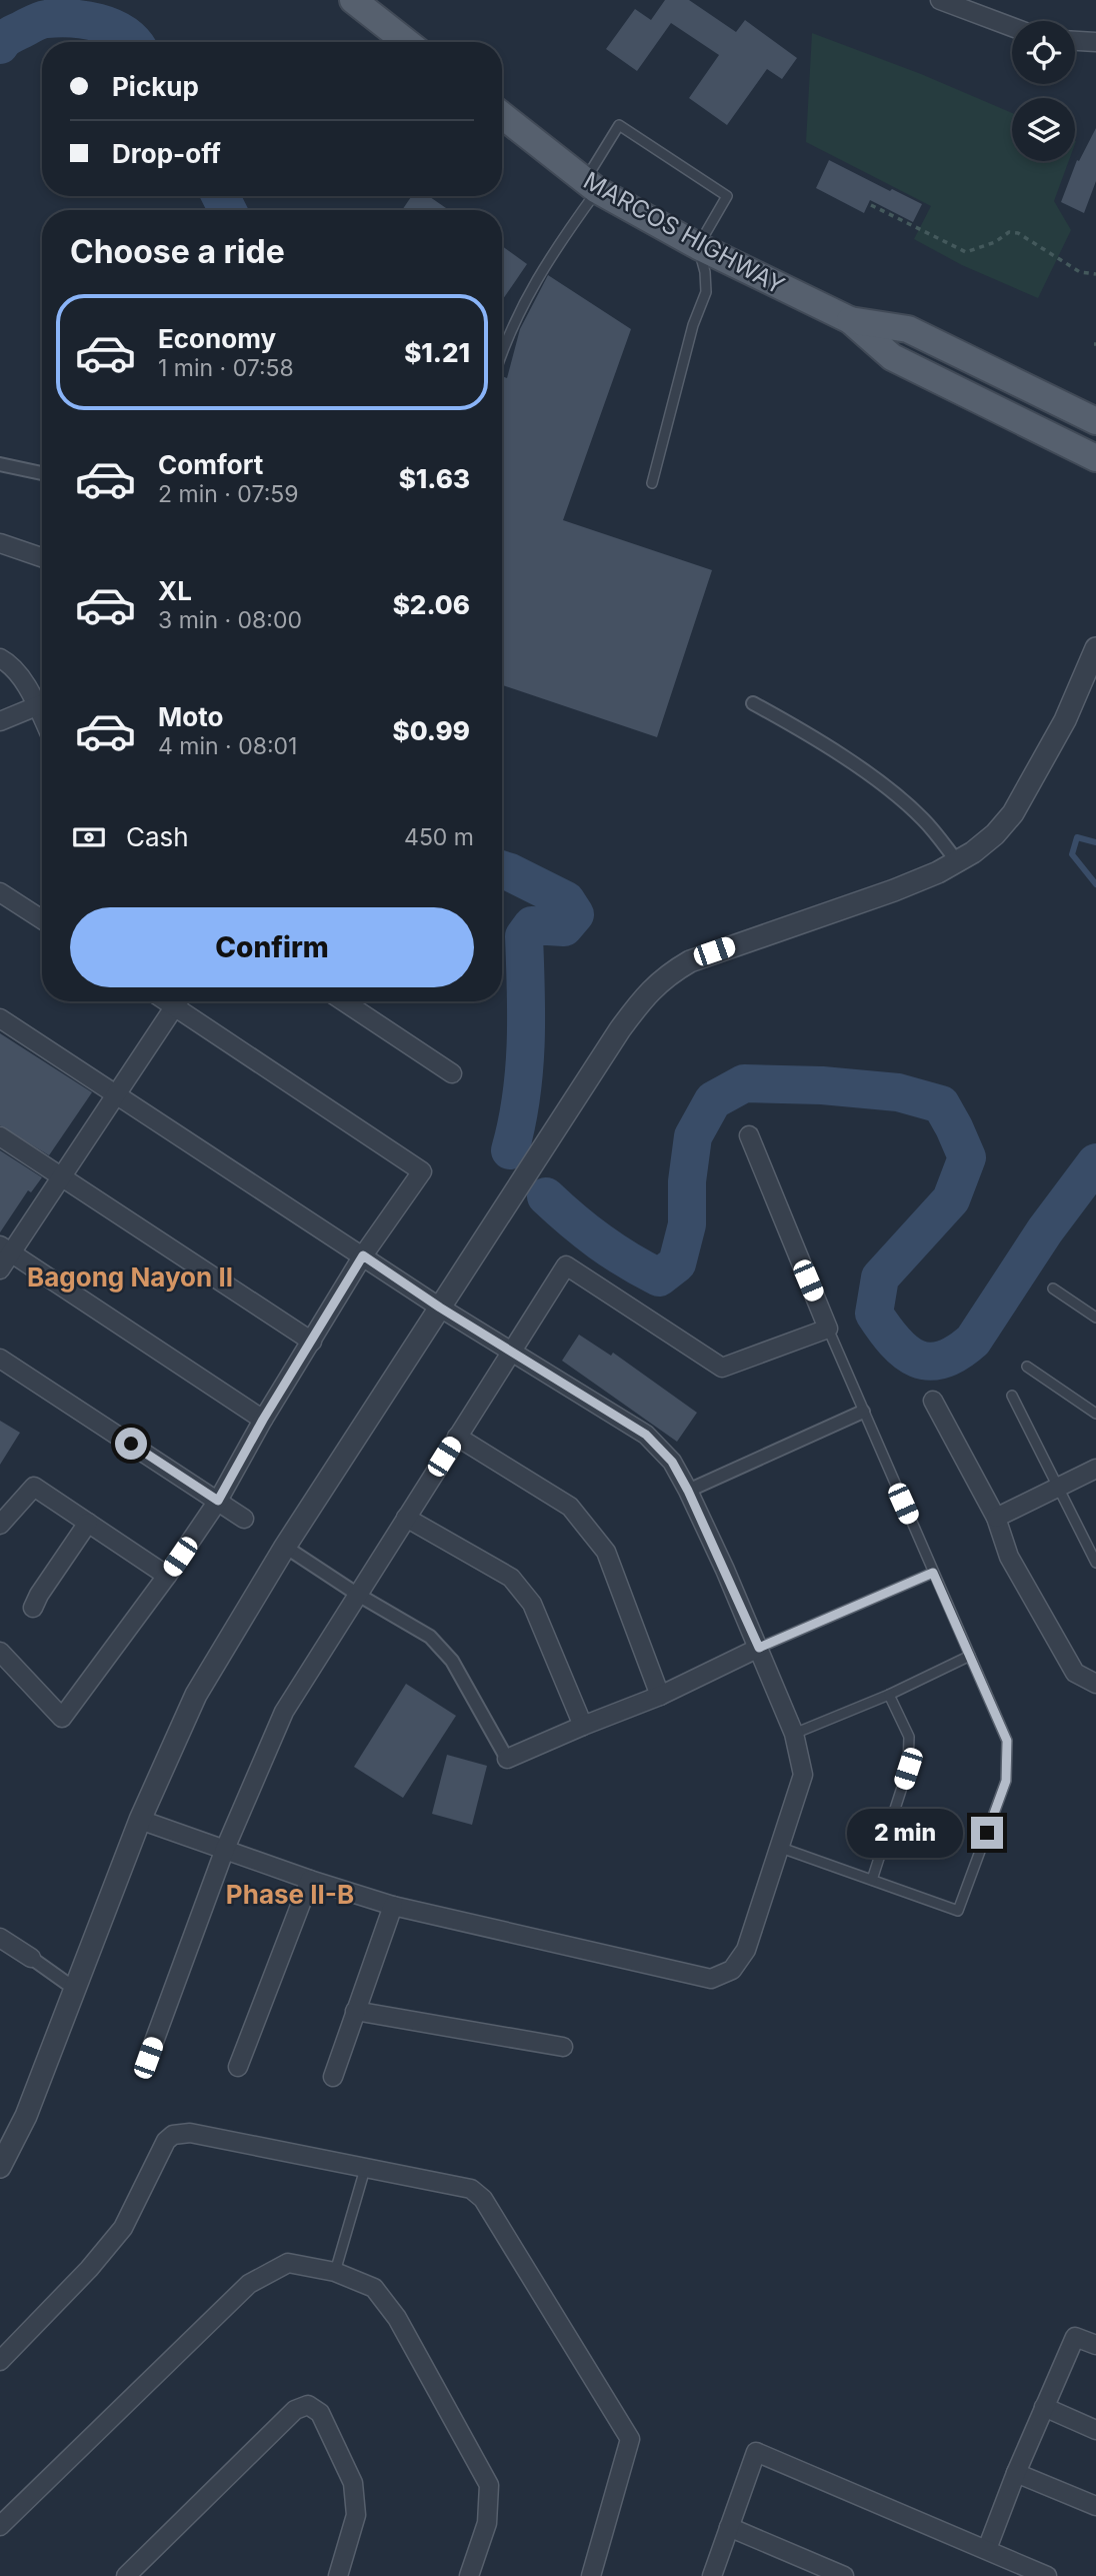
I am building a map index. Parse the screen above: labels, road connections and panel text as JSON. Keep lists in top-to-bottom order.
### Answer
{
  "streets": {
    "main road": ["MARCOS HIGHWAY"]
  },
  "districts": ["Bagong Nayon II", "Phase II-B"],
  "page": {
    "banner": ["Pickup", "Drop-off"],
    "heading": "Choose a ride",
    "list": [
      {
        "name": "Economy",
        "note": "1 min · 07:58",
        "value": "$1.21"
      },
      {
        "name": "Comfort",
        "note": "2 min · 07:59",
        "value": "$1.63"
      },
      {
        "name": "XL",
        "note": "3 min · 08:00",
        "value": "$2.06"
      },
      {
        "name": "Moto",
        "note": "4 min · 08:01",
        "value": "$0.99"
      }
    ],
    "pay": ["Cash", "450 m"],
    "buttons": "Confirm",
    "bubble": "2 min"
  }
}
